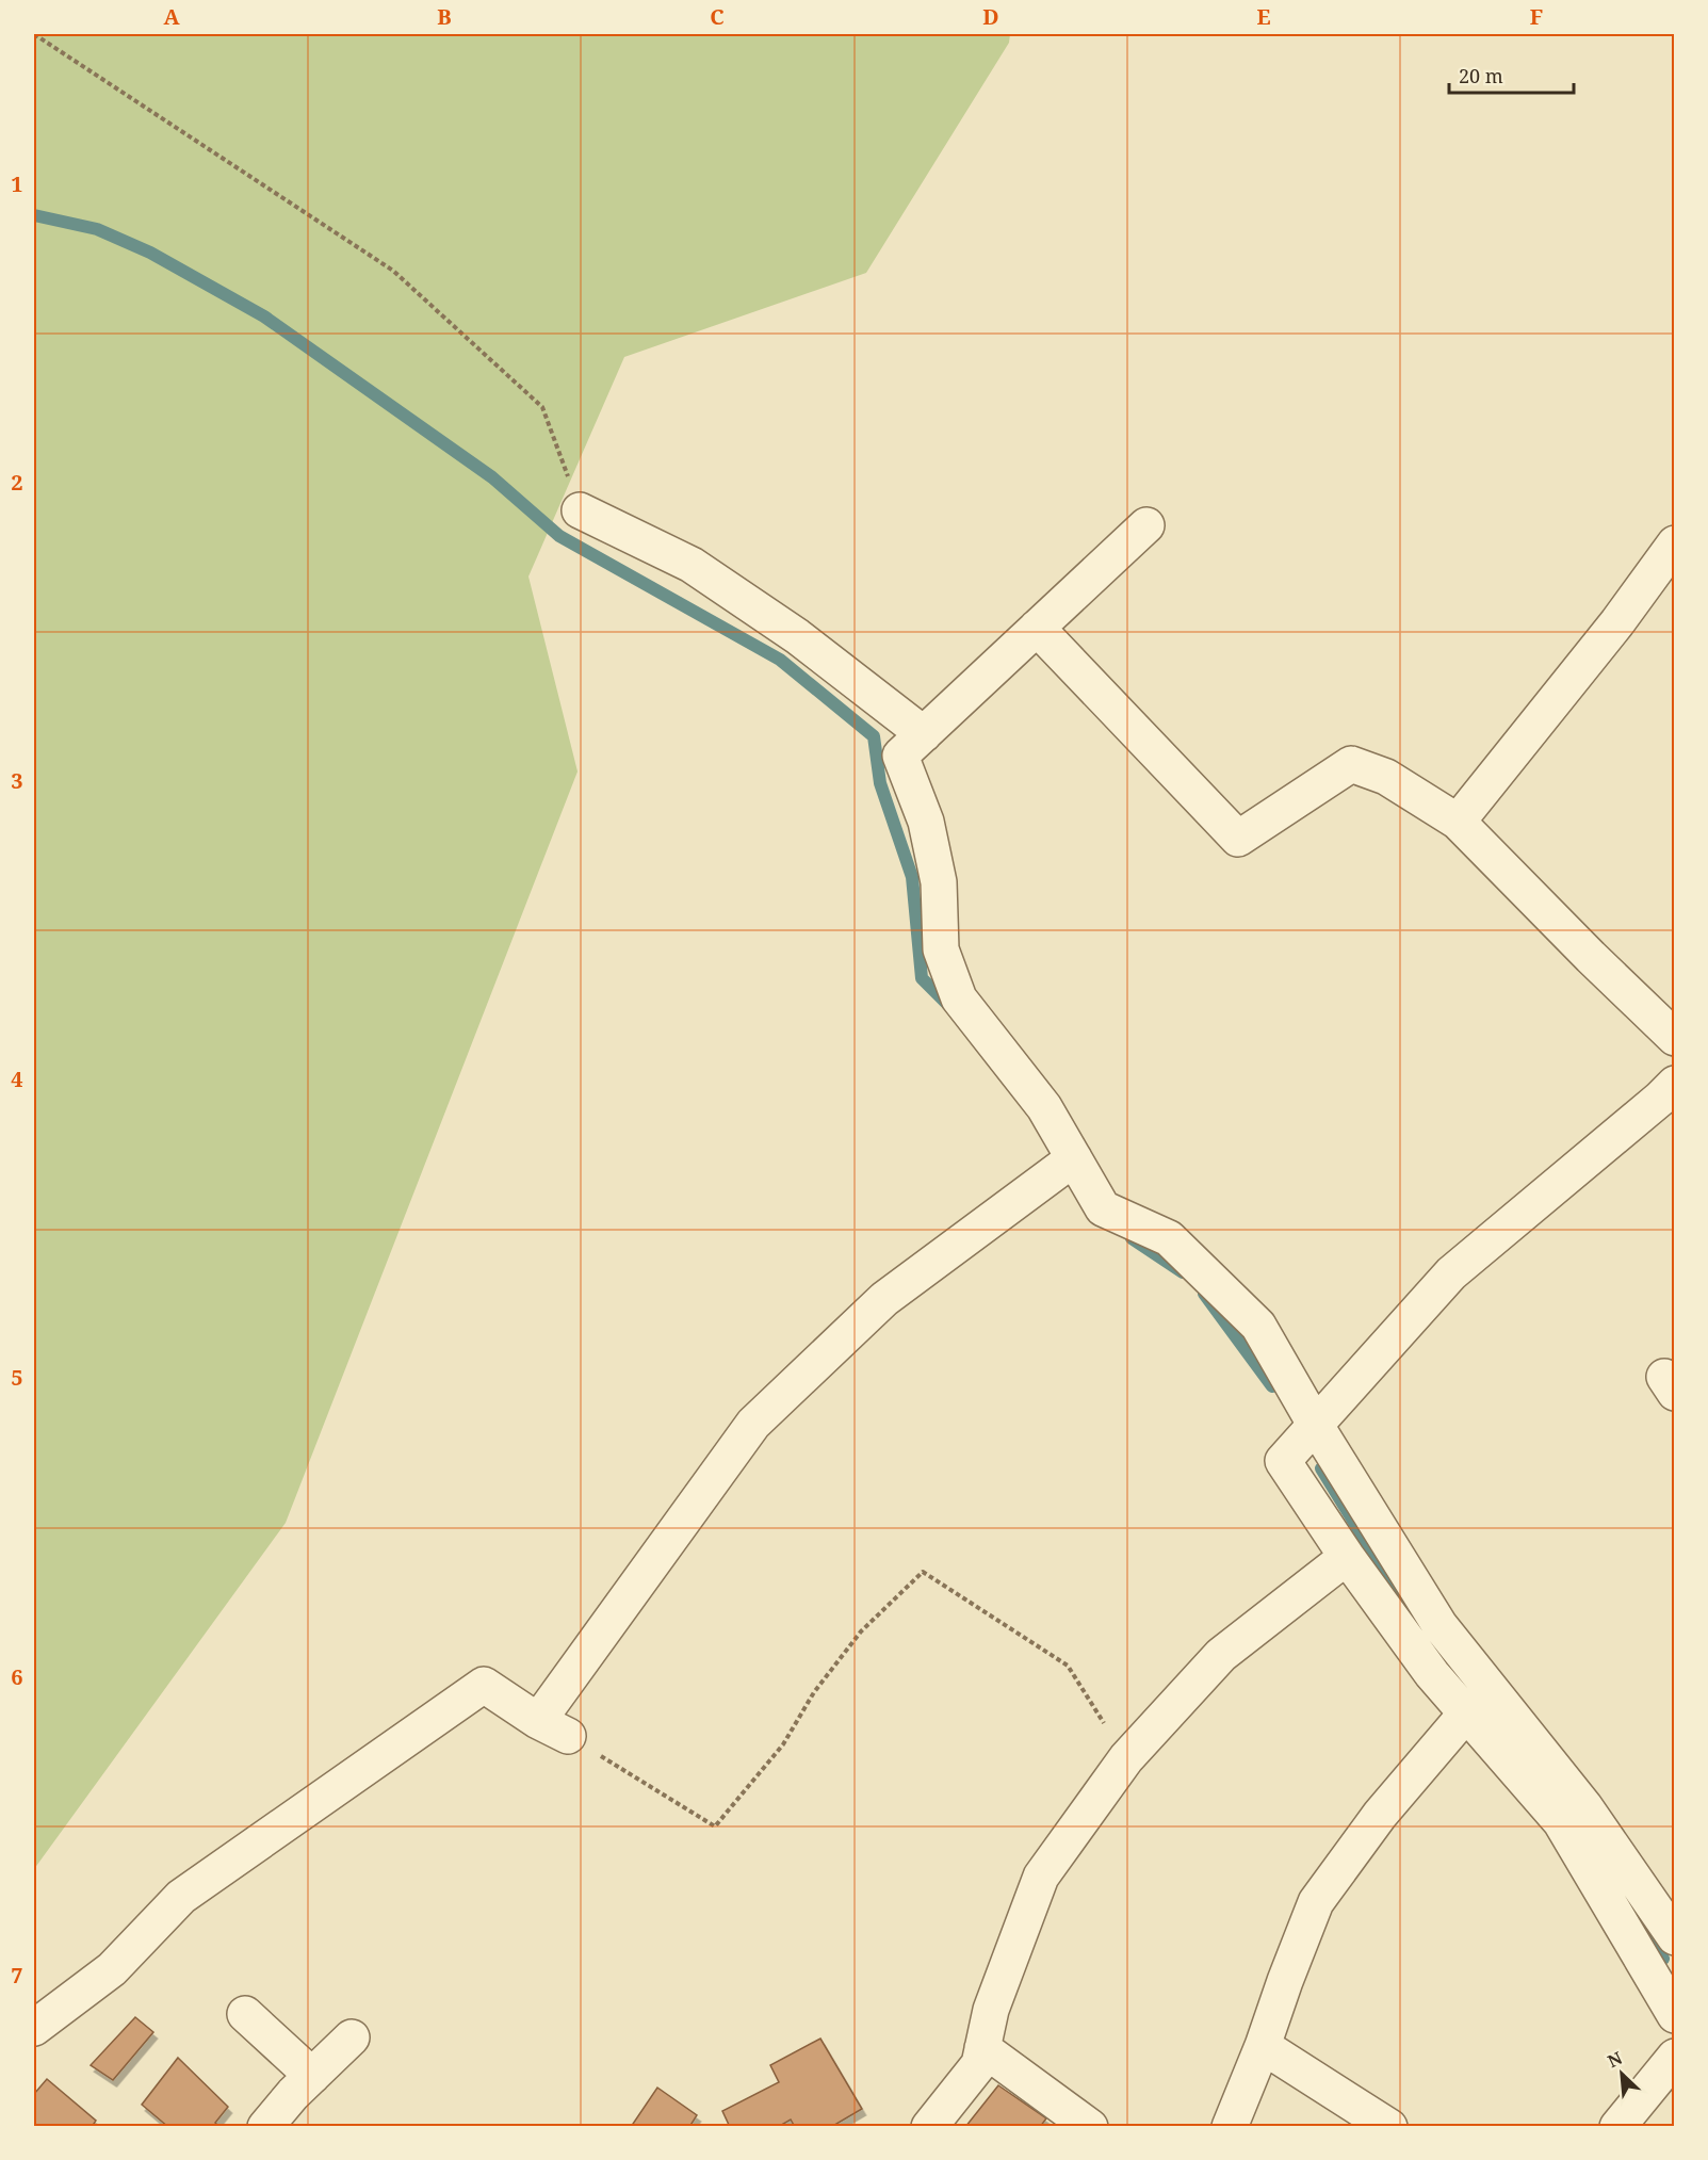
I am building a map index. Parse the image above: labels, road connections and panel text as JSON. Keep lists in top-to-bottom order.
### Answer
{
  "scale_bar": "20 m",
  "north": "top left",
  "grid": {
    "columns": [
      "A",
      "B",
      "C",
      "D",
      "E",
      "F"
    ],
    "rows": [
      "1",
      "2",
      "3",
      "4",
      "5",
      "6",
      "7"
    ]
  }
}
